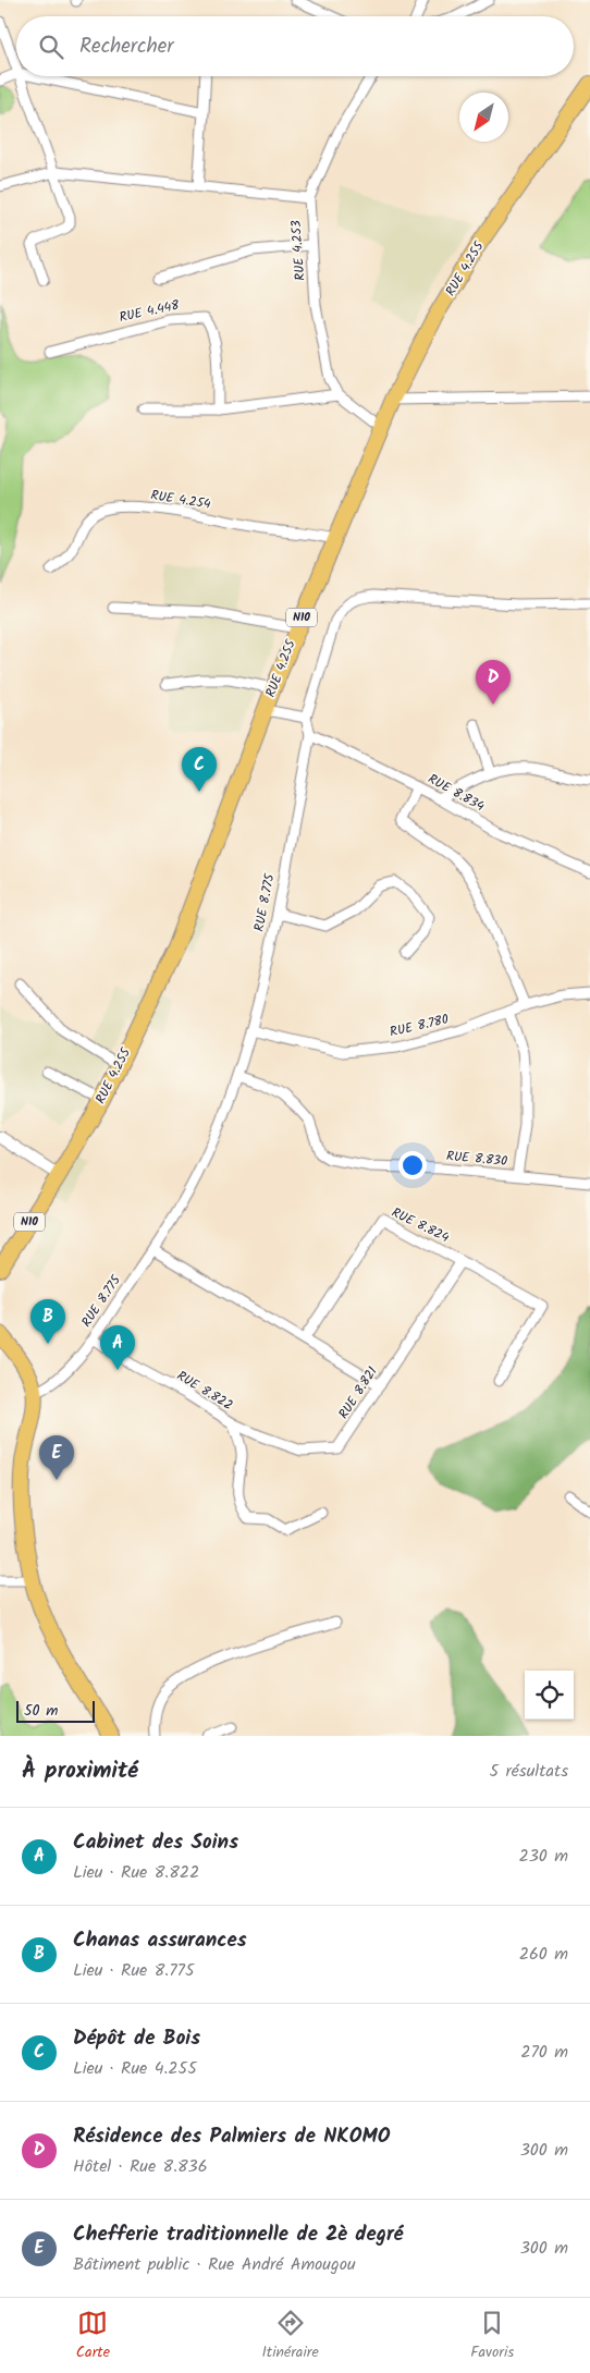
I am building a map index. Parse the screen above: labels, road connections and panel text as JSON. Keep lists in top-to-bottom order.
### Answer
{
  "streets": {
    "main road": ["RUE 4.255", "N10"],
    "street": [
      "RUE 4.253",
      "RUE 4.448",
      "RUE 4.254",
      "RUE 8.834",
      "RUE 8.775",
      "RUE 8.780",
      "RUE 8.830",
      "RUE 8.824",
      "RUE 8.822",
      "RUE 8.821"
    ]
  },
  "crossings": [
    ["RUE 4.253", "RUE 4.255"],
    ["RUE 4.255", "RUE 4.254"],
    ["RUE 8.834", "RUE 8.775"],
    ["RUE 8.775", "RUE 8.780"],
    ["RUE 8.775", "RUE 8.830"],
    ["RUE 8.775", "RUE 8.822"],
    ["RUE 8.824", "RUE 8.821"],
    ["RUE 8.822", "RUE 8.821"]
  ],
  "scale_bar": "50 m",
  "north": "bottom left",
  "page": {
    "search": "Rechercher",
    "pins": [
      "D",
      "C",
      "B",
      "A",
      "E"
    ],
    "scale": "50 m",
    "heading": ["À proximité", "5 résultats"],
    "list": [
      {
        "mark": "A",
        "name": "Cabinet des Soins",
        "note": "Lieu · Rue 8.822",
        "value": "230 m"
      },
      {
        "mark": "B",
        "name": "Chanas assurances",
        "note": "Lieu · Rue 8.775",
        "value": "260 m"
      },
      {
        "mark": "C",
        "name": "Dépôt de Bois",
        "note": "Lieu · Rue 4.255",
        "value": "270 m"
      },
      {
        "mark": "D",
        "name": "Résidence des Palmiers de NKOMO",
        "note": "Hôtel · Rue 8.836",
        "value": "300 m"
      },
      {
        "mark": "E",
        "name": "Chefferie traditionnelle de 2è degré",
        "note": "Bâtiment public · Rue André Amougou",
        "value": "300 m"
      }
    ],
    "nav": ["Carte", "Itinéraire", "Favoris"]
  }
}
